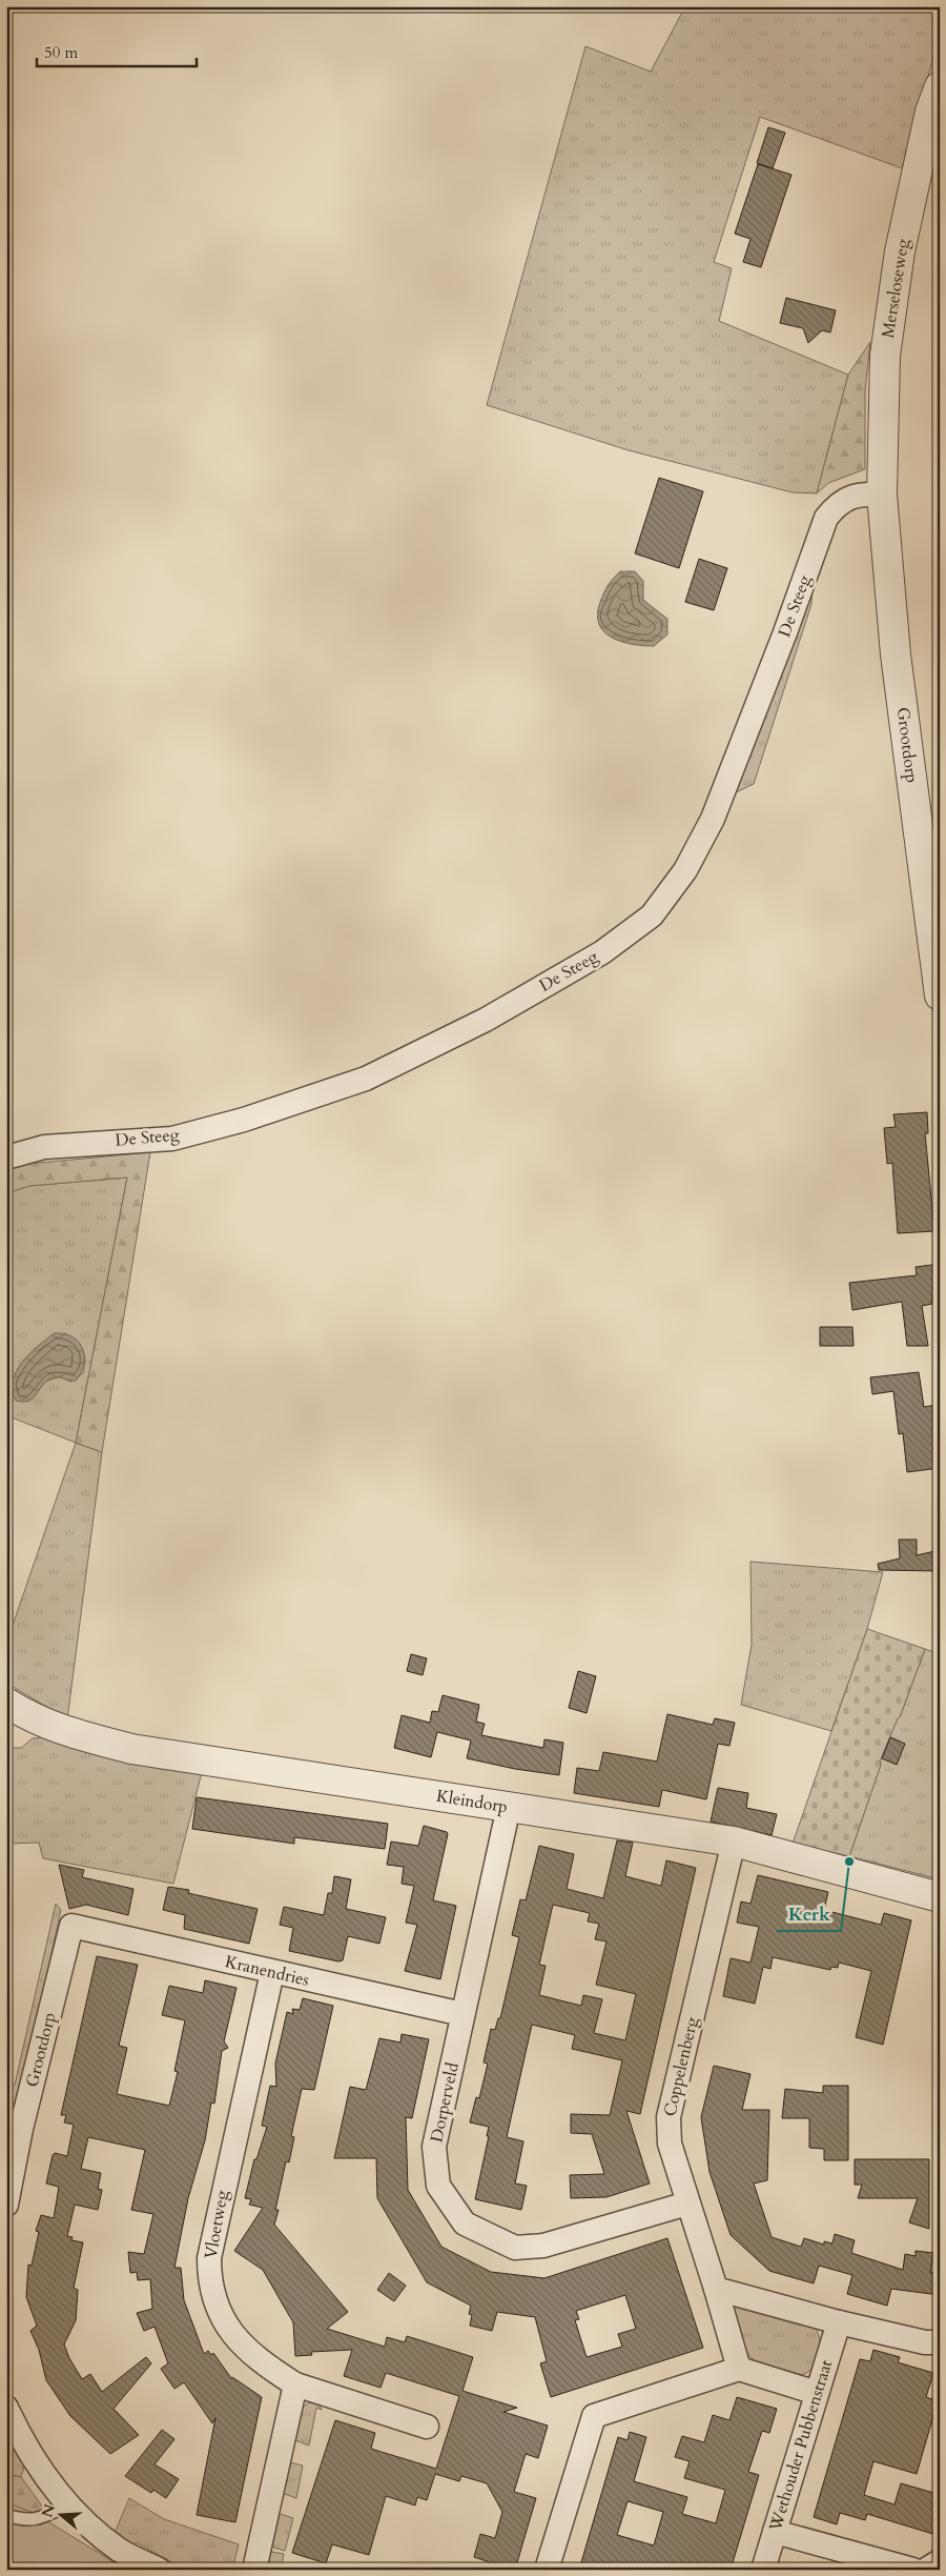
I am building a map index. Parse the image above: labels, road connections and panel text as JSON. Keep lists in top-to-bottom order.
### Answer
{
  "streets": {
    "street": [
      "Merseloseweg",
      "De Steeg",
      "Grootdorp",
      "Kleindorp",
      "Kranendries",
      "Coppelenberg",
      "Dorperveld",
      "Vloetweg",
      "Wethouder Pubbenstraat"
    ]
  },
  "crossings": [
    ["Merseloseweg", "De Steeg"],
    ["Merseloseweg", "Grootdorp"],
    ["De Steeg", "Grootdorp"],
    ["Grootdorp", "Kranendries"],
    ["Kleindorp", "Coppelenberg"],
    ["Kleindorp", "Dorperveld"],
    ["Kranendries", "Dorperveld"],
    ["Kranendries", "Vloetweg"],
    ["Coppelenberg", "Dorperveld"]
  ],
  "places": ["Kerk"],
  "scale_bar": "50 m",
  "north": "left"
}
